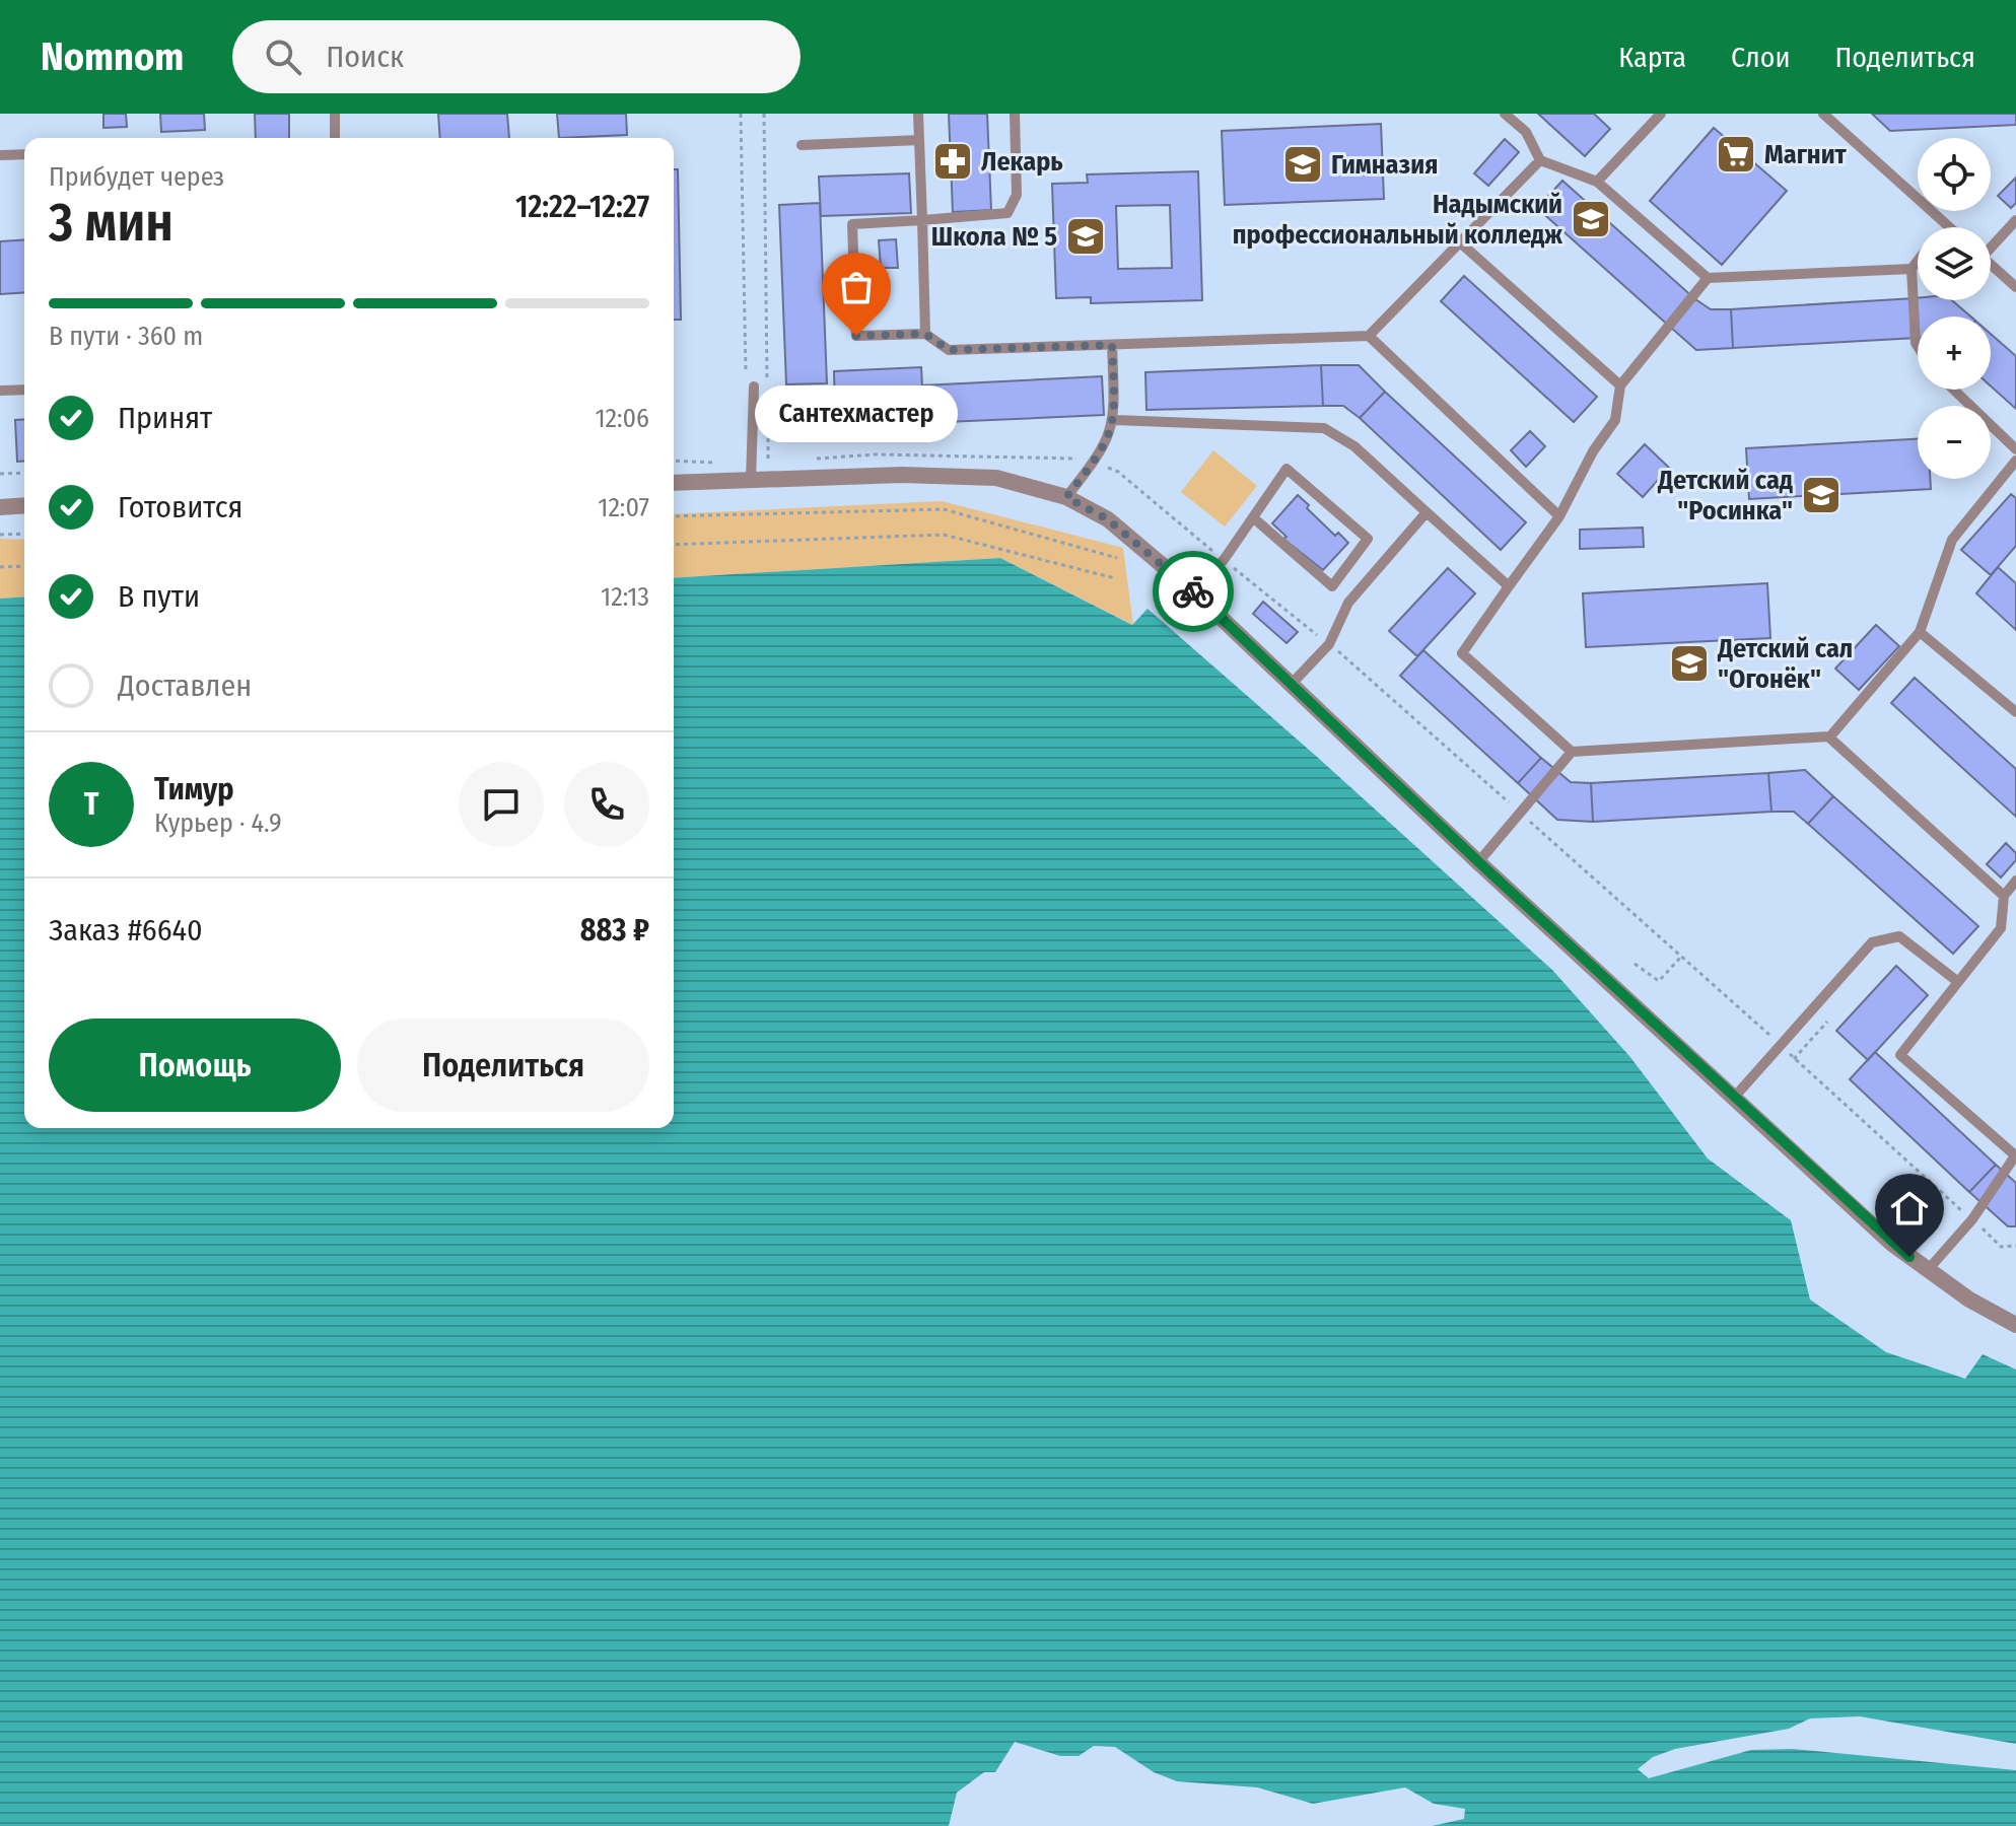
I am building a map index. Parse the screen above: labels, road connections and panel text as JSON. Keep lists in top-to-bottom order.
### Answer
{
  "places": {
    "supermarket": ["Магнит"],
    "pharmacy": ["Лекарь"],
    "school or university": [
      "Гимназия",
      "Надымский профессиональный колледж",
      "Школа № 5",
      "Детский сад \"Росинка\"",
      "Детский сал \"Огонёк\""
    ],
    "other": ["Сантехмастер"]
  },
  "page": {
    "header": "Nomnom",
    "search": "Поиск",
    "nav": ["Карта", "Слои", "Поделиться"],
    "map_buttons": ["+", "−"],
    "heading": ["3 мин", "Прибудет через", "12:22–12:27"],
    "panel": [
      "Тимур",
      "Курьер · 4.9",
      "Заказ #6640",
      "883 ₽"
    ],
    "bar": "В пути · 360 m",
    "list": [
      ["Принят", "12:06"],
      ["Готовится", "12:07"],
      ["В пути", "12:13"],
      "Доставлен"
    ],
    "bubble": "Сантехмастер",
    "round": "Т",
    "buttons": ["Помощь", "Поделиться"]
  }
}
